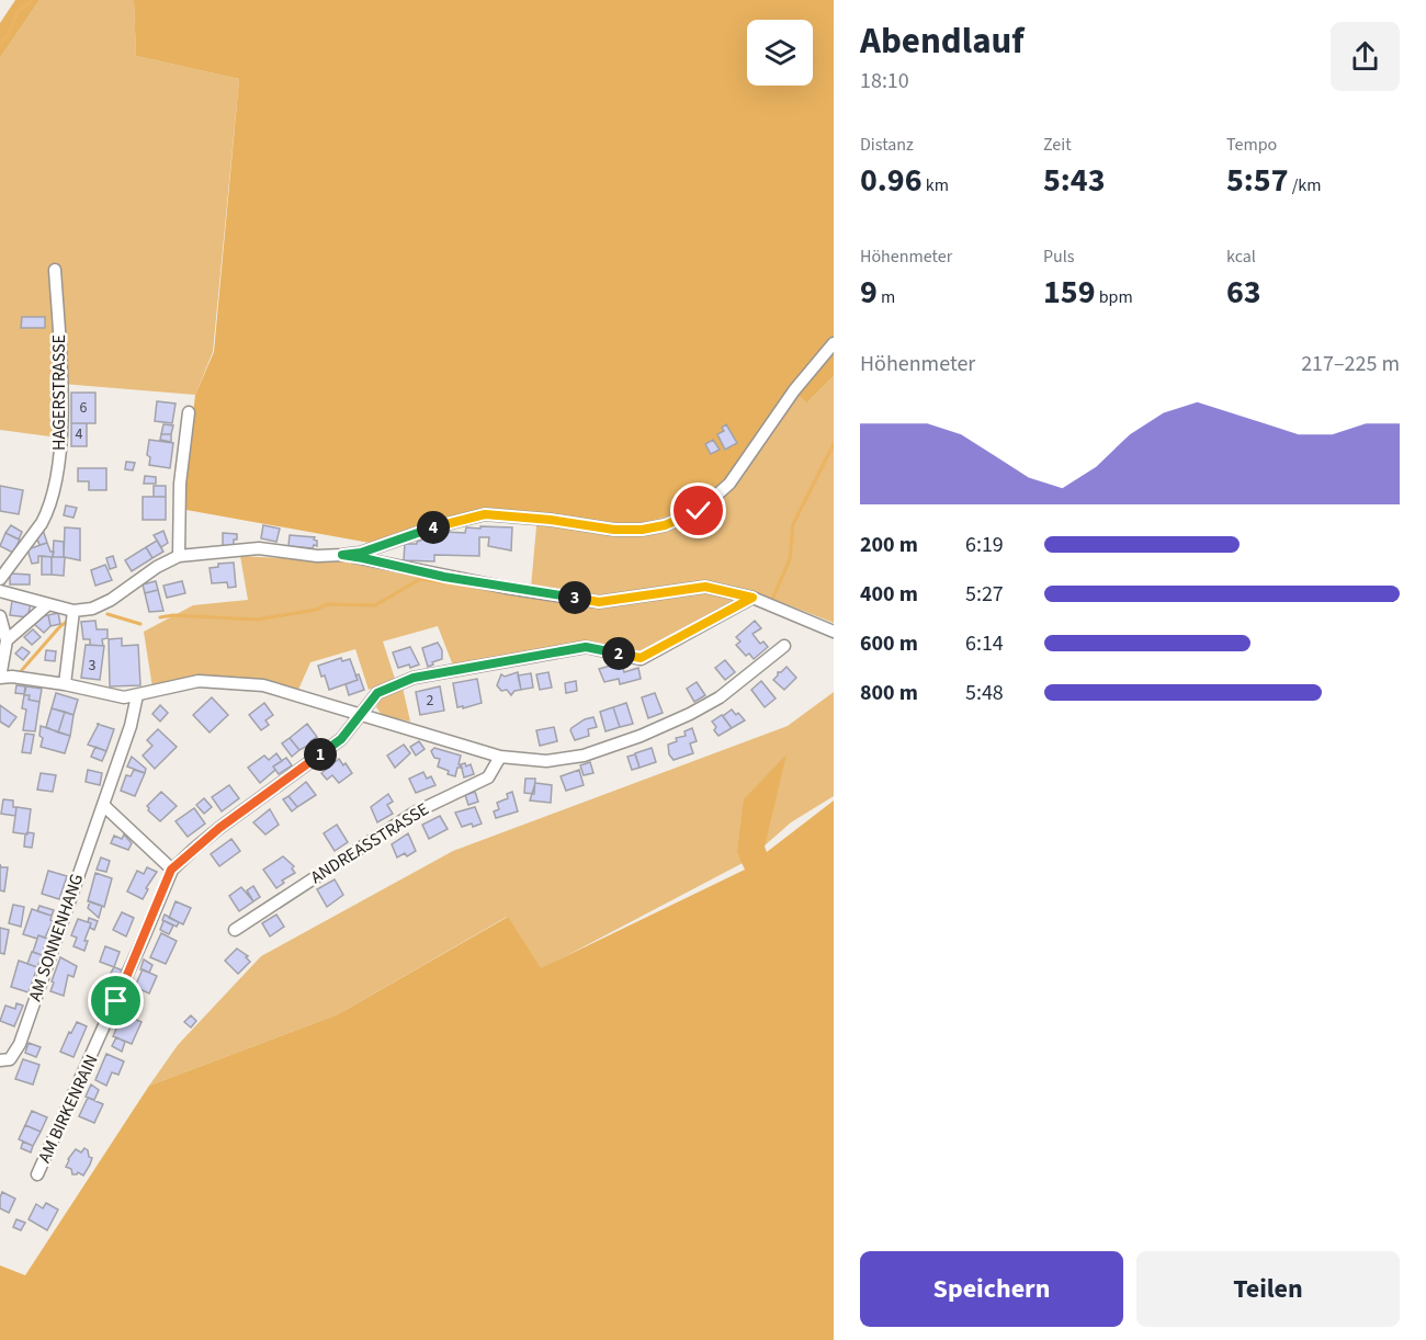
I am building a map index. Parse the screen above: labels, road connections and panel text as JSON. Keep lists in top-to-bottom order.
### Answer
{
  "streets": {
    "street": [
      "HAGERSTRASSE",
      "ANDREASSTRASSE",
      "AM SONNENHANG",
      "AM BIRKENRAIN"
    ]
  },
  "house_numbers": [
    "6",
    "4",
    "3",
    "2"
  ],
  "page": {
    "heading": ["Abendlauf", "18:10"],
    "stats": [
      ["Distanz", "0.96 km"],
      ["Zeit", "5:43"],
      ["Tempo", "5:57 /km"],
      ["Höhenmeter", "9 m"],
      ["Puls", "159 bpm"],
      ["kcal", "63"]
    ],
    "chart": ["Höhenmeter", "217–225 m"],
    "pins": [
      "4",
      "3",
      "2",
      "1"
    ],
    "list": [
      {
        "name": "200 m",
        "note": "6:19"
      },
      {
        "name": "400 m",
        "note": "5:27"
      },
      {
        "name": "600 m",
        "note": "6:14"
      },
      {
        "name": "800 m",
        "note": "5:48"
      }
    ],
    "buttons": ["Speichern", "Teilen"]
  }
}
